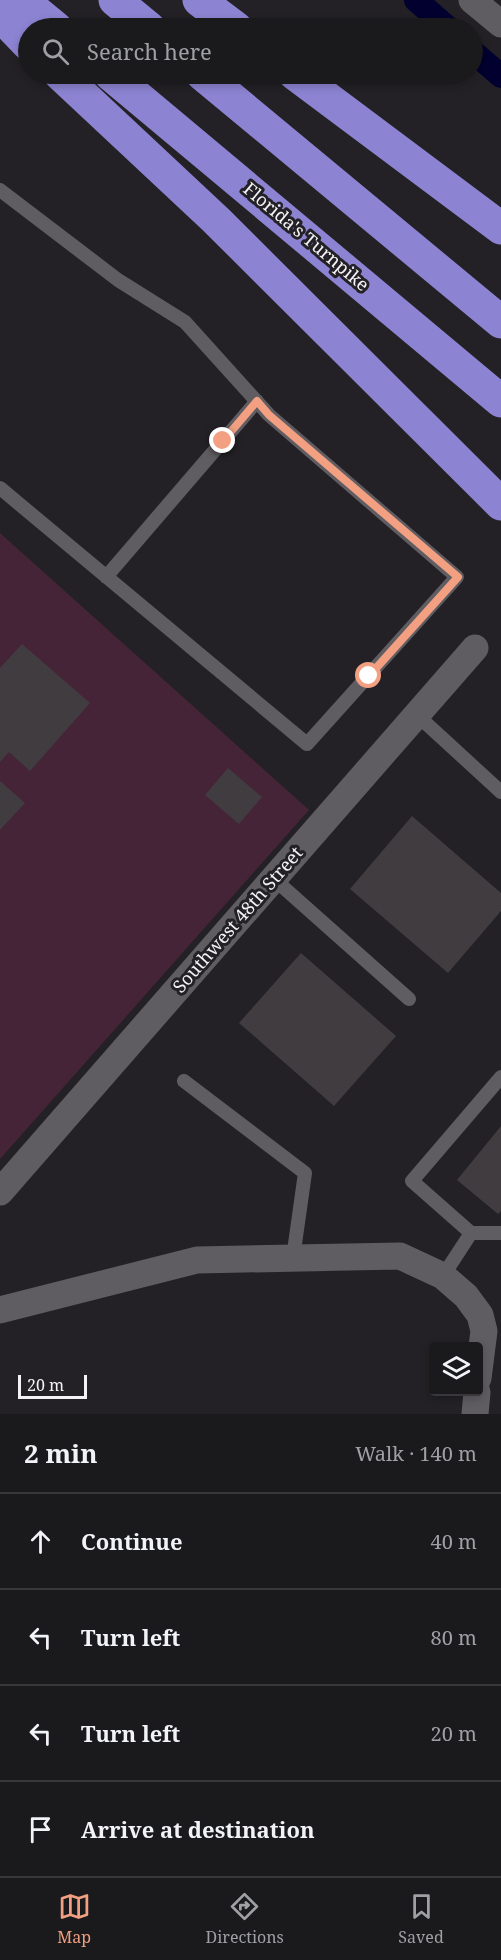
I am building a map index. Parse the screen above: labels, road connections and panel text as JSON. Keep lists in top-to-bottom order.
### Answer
{
  "streets": {
    "highway": ["Florida's Turnpike"],
    "street": ["Southwest 48th Street"]
  },
  "scale_bar": "20 m",
  "page": {
    "search": "Search here",
    "scale": "20 m",
    "heading": ["2 min", "Walk · 140 m"],
    "list": [
      ["Continue", "40 m"],
      ["Turn left", "80 m"],
      ["Turn left", "20 m"],
      "Arrive at destination"
    ],
    "nav": ["Map", "Directions", "Saved"]
  }
}
